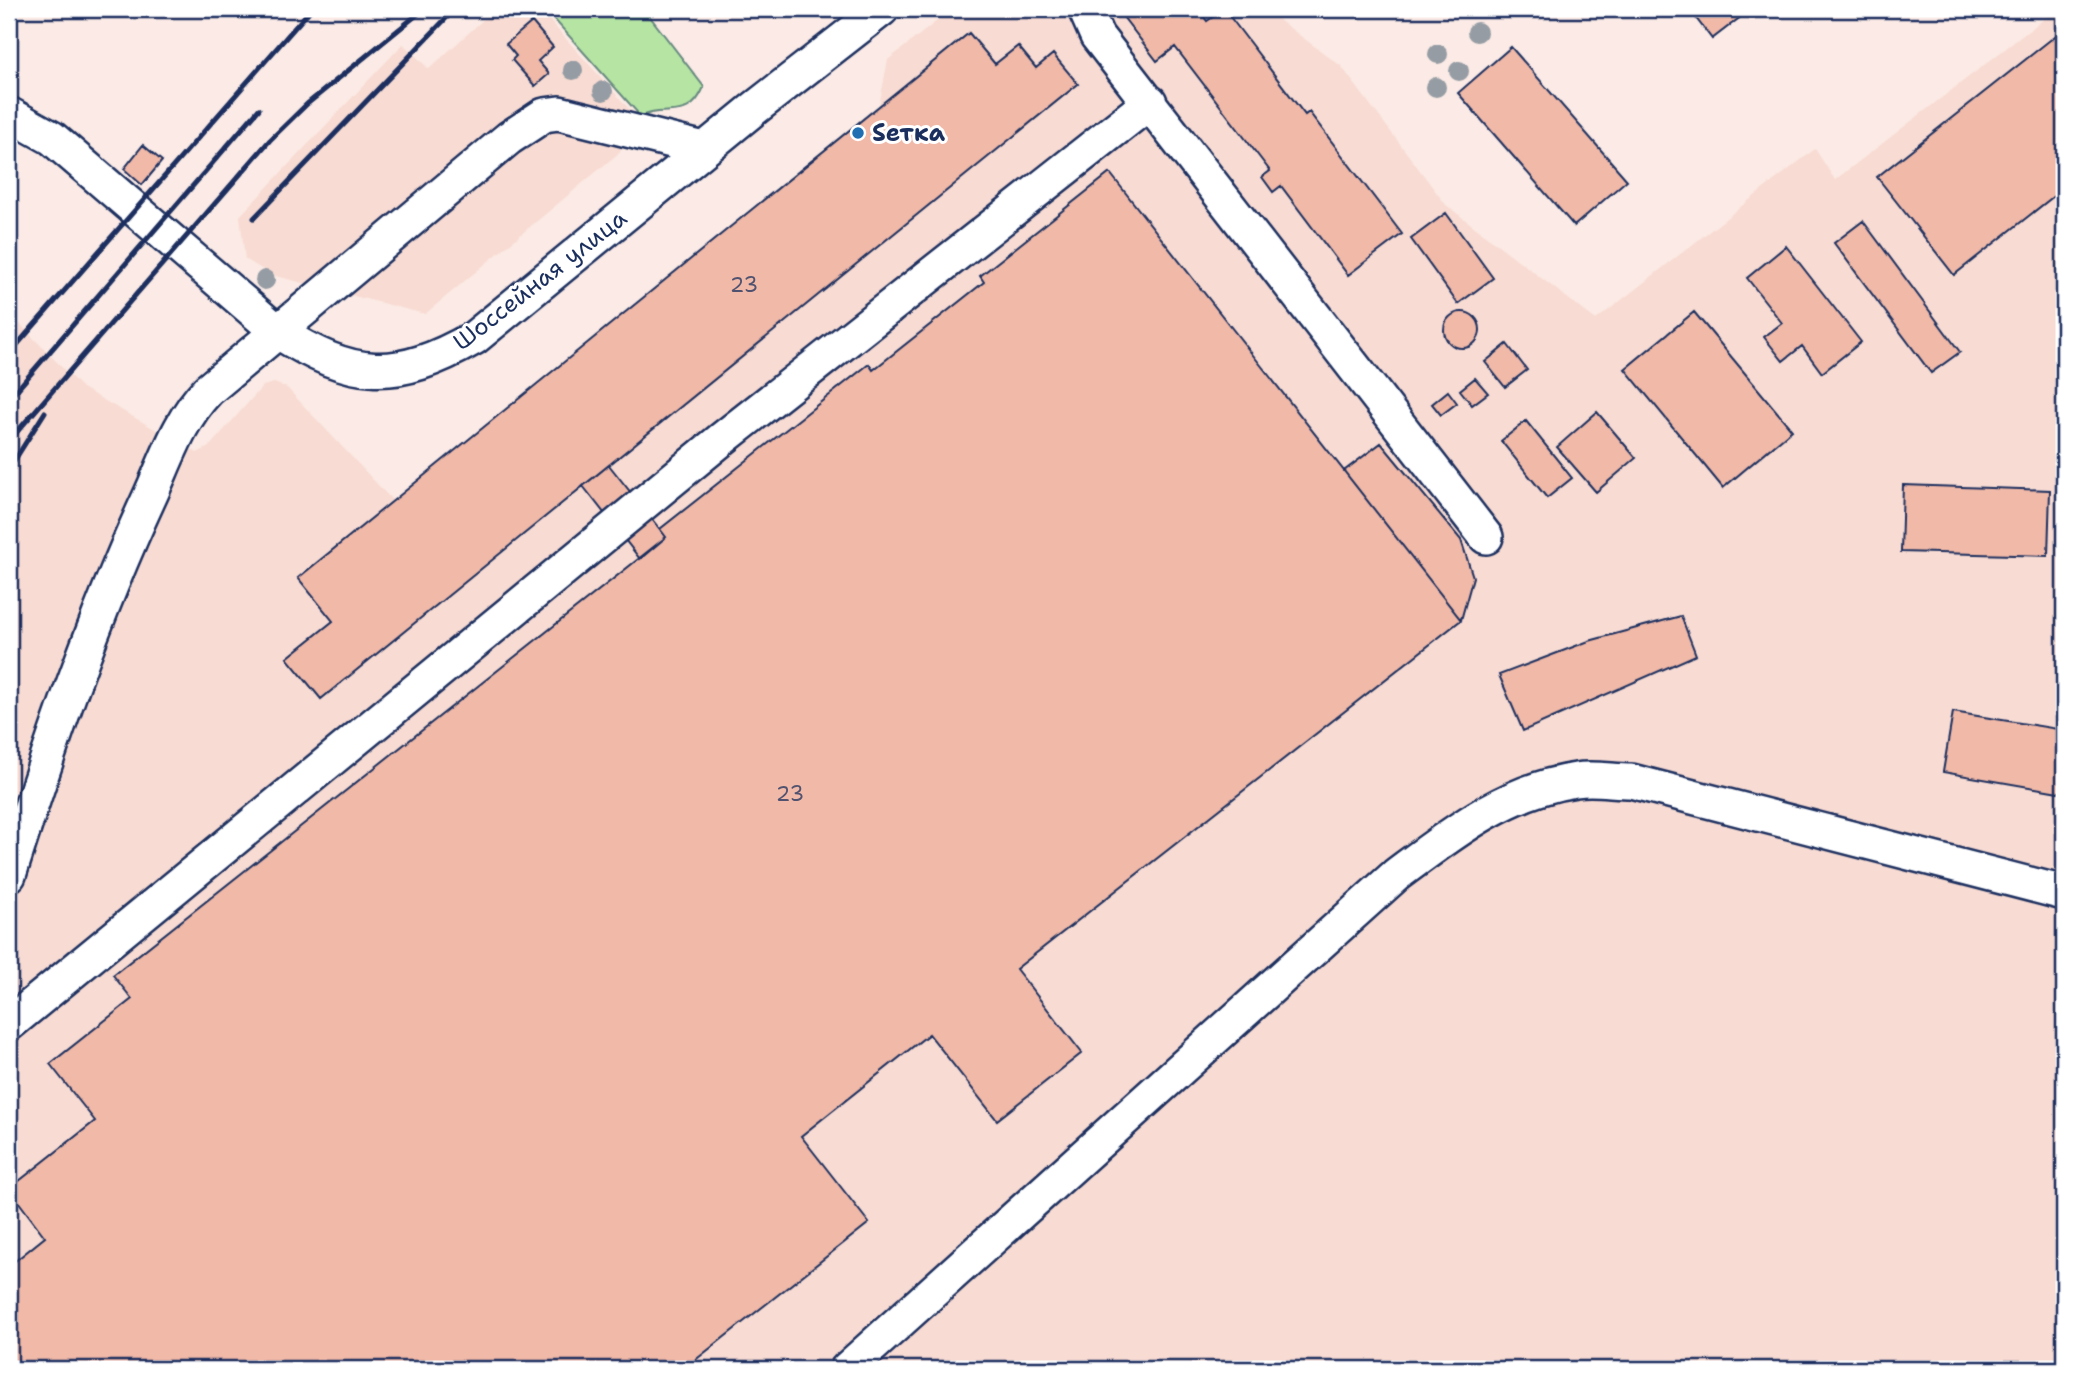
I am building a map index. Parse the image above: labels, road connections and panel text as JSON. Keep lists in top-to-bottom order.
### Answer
{
  "streets": {
    "street": ["Шоссейная улица"]
  },
  "places": ["Sетка"],
  "house_numbers": ["23", "23"]
}
